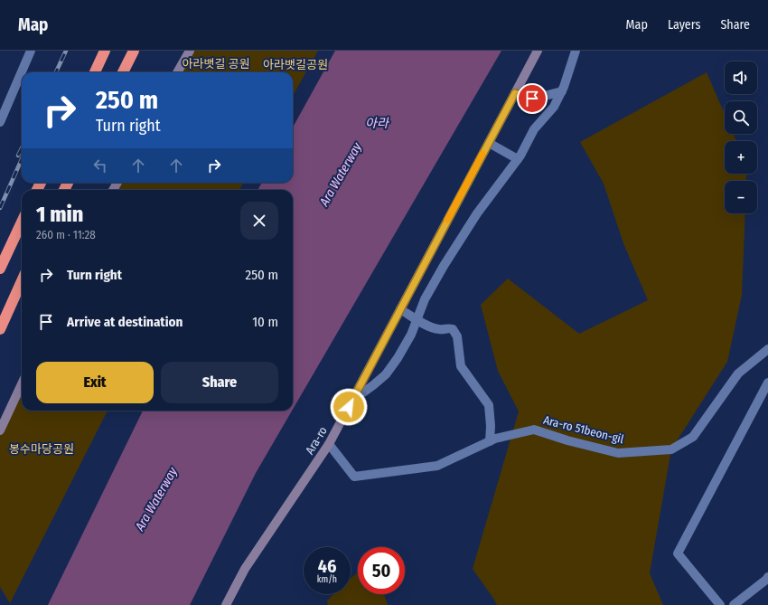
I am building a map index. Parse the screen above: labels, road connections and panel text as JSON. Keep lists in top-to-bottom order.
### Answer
{
  "streets": {
    "main road": ["Ara-ro"],
    "street": ["Ara-ro 51beon-gil"]
  },
  "crossings": [
    ["Ara-ro 51beon-gil", "Ara-ro"]
  ],
  "water": ["아라", "Ara Waterway"],
  "parks": ["아라뱃길 공원", "아라뱃길공원", "봉수마당공원"],
  "page": {
    "header": "Map",
    "nav": ["Map", "Layers", "Share"],
    "map_buttons": ["+", "−"],
    "turn": ["250 m", "Turn right"],
    "heading": ["1 min", "260 m · 11:28"],
    "list": [
      {
        "name": "Turn right",
        "value": "250 m"
      },
      {
        "name": "Arrive at destination",
        "value": "10 m"
      }
    ],
    "buttons": ["Exit", "Share"],
    "speed": "46 km/h",
    "limit": "50"
  }
}
